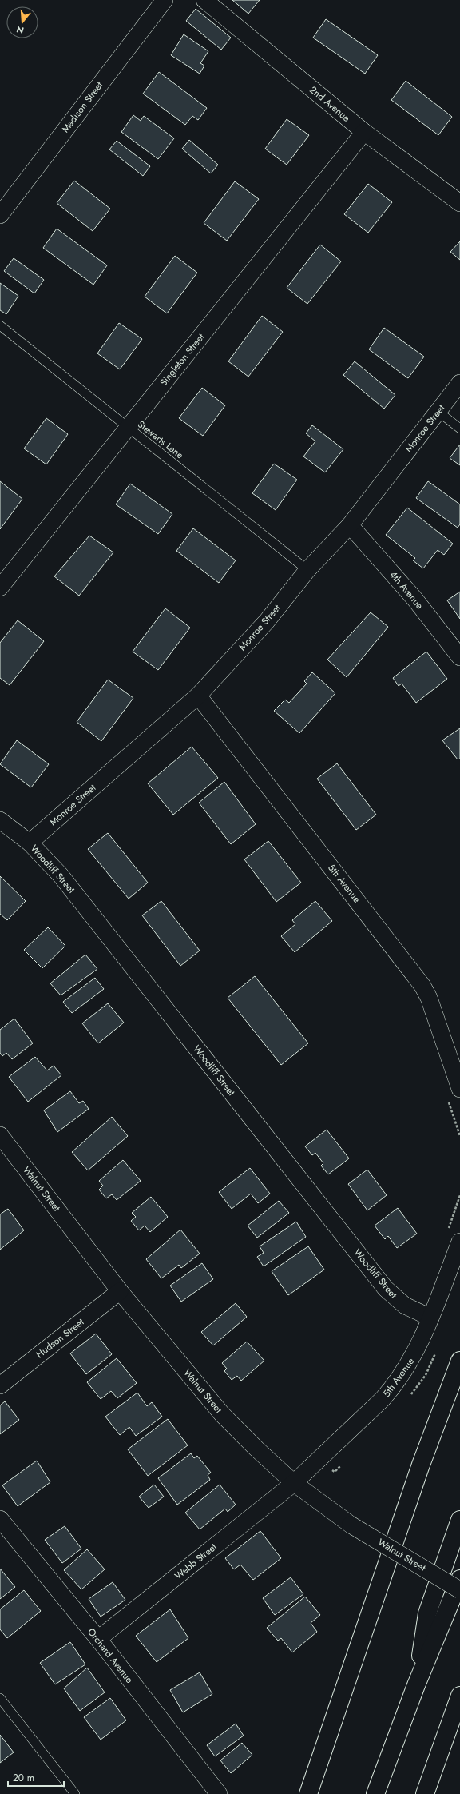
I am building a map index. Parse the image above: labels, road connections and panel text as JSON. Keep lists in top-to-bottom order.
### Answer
{
  "streets": {
    "street": [
      "2nd Avenue",
      "Madison Street",
      "Singleton Street",
      "Monroe Street",
      "4th Avenue",
      "Woodliff Street",
      "5th Avenue",
      "Walnut Street",
      "Hudson Street",
      "Webb Street",
      "Orchard Avenue"
    ],
    "lane": ["Stewarts Lane"]
  },
  "crossings": [
    ["2nd Avenue", "Singleton Street"],
    ["Singleton Street", "Stewarts Lane"],
    ["Monroe Street", "Stewarts Lane"],
    ["Monroe Street", "4th Avenue"],
    ["Monroe Street", "Woodliff Street"],
    ["Monroe Street", "5th Avenue"],
    ["Woodliff Street", "5th Avenue"],
    ["5th Avenue", "Walnut Street"],
    ["5th Avenue", "Webb Street"],
    ["Walnut Street", "Hudson Street"],
    ["Walnut Street", "Webb Street"],
    ["Webb Street", "Orchard Avenue"]
  ],
  "scale_bar": "20 m",
  "north": "bottom"
}
